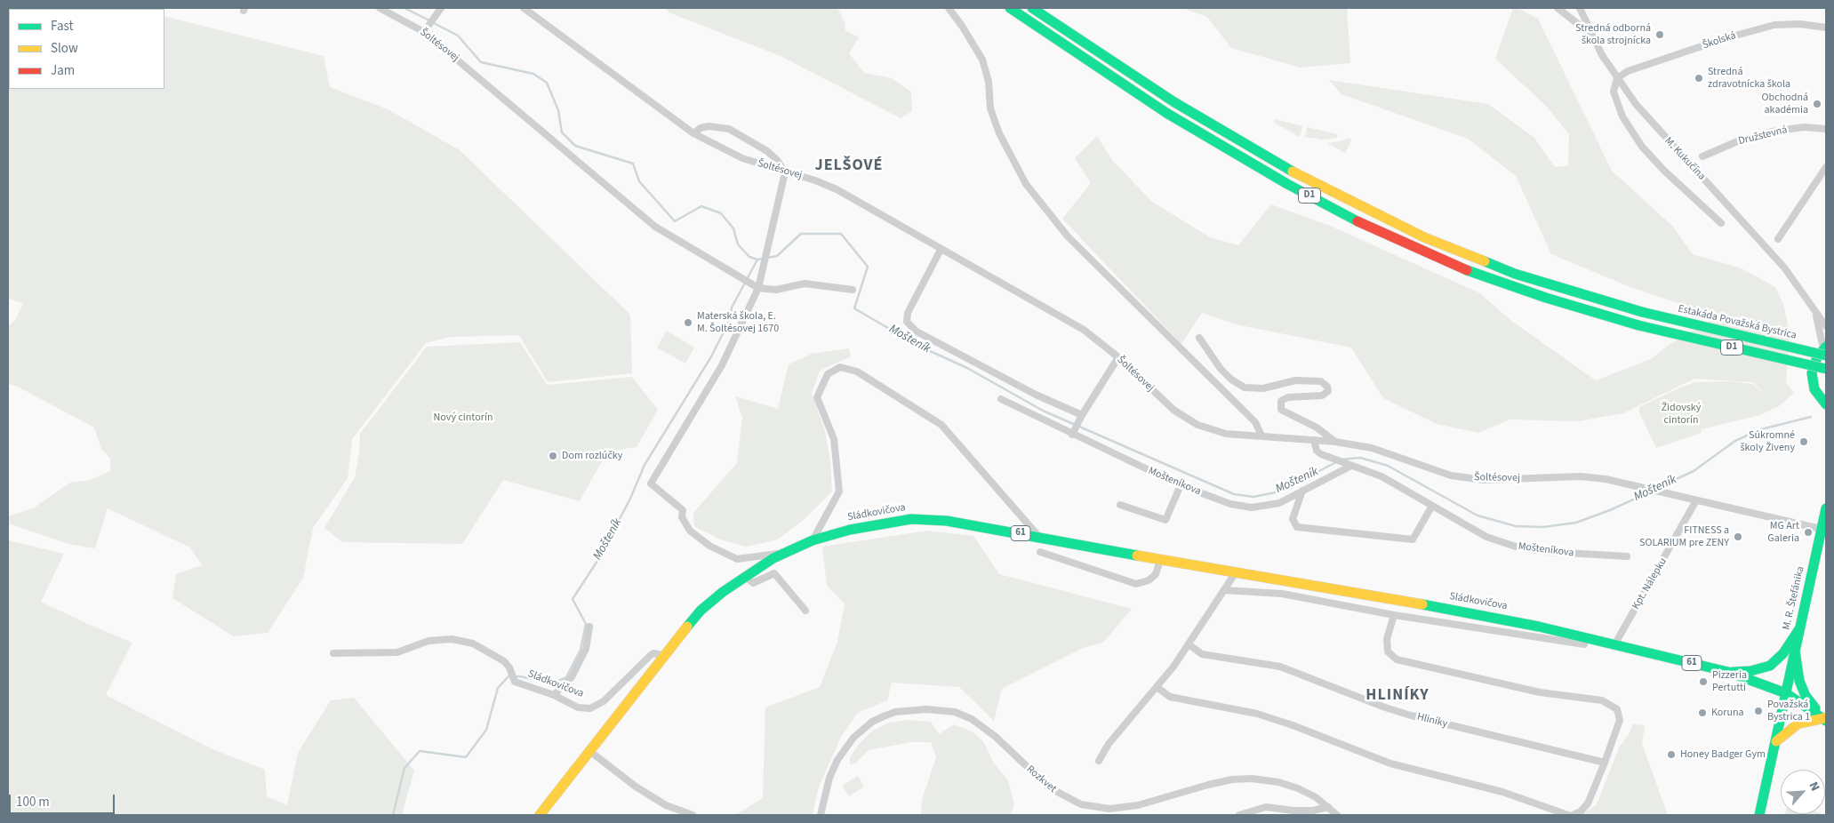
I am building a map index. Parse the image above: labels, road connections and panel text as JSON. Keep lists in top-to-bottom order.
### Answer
{
  "streets": {
    "main road": [
      "D1",
      "Estakáda Považská Bystrica",
      "Sládkovičova",
      "61",
      "M. R. Štefánika"
    ],
    "street": [
      "Školská",
      "Šoltésovej",
      "Družstevná",
      "M. Kukučína",
      "Mošteníkova",
      "Kpt. Nálepku",
      "Hliníky",
      "Rozkvet"
    ]
  },
  "crossings": [
    ["Školská", "M. Kukučína"],
    ["Šoltésovej", "Mošteníkova"],
    ["Šoltésovej", "Kpt. Nálepku"],
    ["Šoltésovej", "M. R. Štefánika"],
    ["M. Kukučína", "Estakáda Považská Bystrica"],
    ["Sládkovičova", "61"],
    ["Sládkovičova", "Kpt. Nálepku"],
    ["Sládkovičova", "M. R. Štefánika"],
    ["61", "M. R. Štefánika"]
  ],
  "districts": ["JELŠOVÉ", "HLINÍKY"],
  "water": ["Mošteník"],
  "parks": ["Židovský cintorín", "Nový cintorín"],
  "places": [
    "Stredná odborná škola strojnícka",
    "Stredná zdravotnícka škola",
    "Obchodná akadémia",
    "Materská škola, E. M. Šoltésovej 1670",
    "Súkromné školy Živeny",
    "Dom rozlúčky",
    "MG Art Galeria",
    "FITNESS a SOLARIUM pre ZENY",
    "Pizzeria Pertutti",
    "Považská Bystrica 1",
    "Koruna",
    "Honey Badger Gym"
  ],
  "legend": ["Fast", "Slow", "Jam"],
  "scale_bar": "100 m",
  "north": "top right"
}
